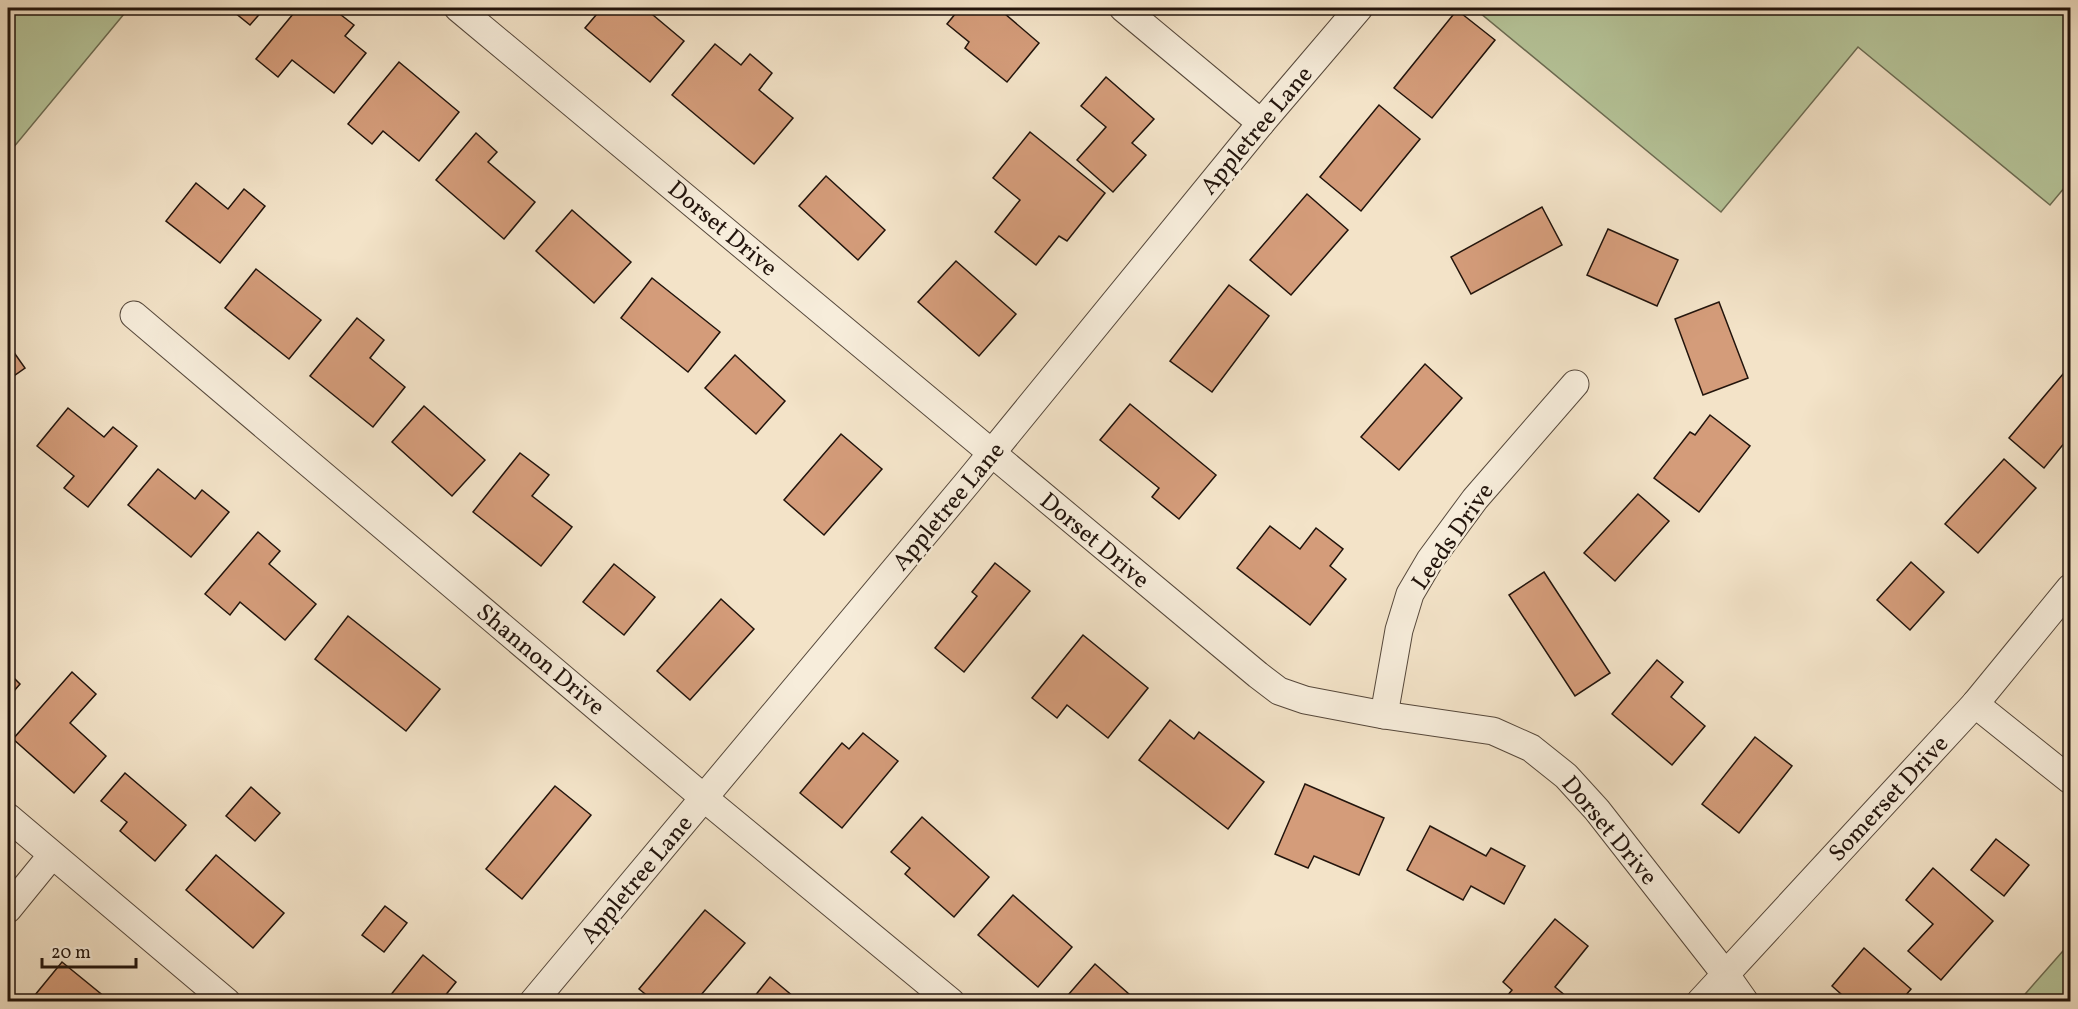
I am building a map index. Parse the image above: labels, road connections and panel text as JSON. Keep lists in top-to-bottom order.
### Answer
{
  "streets": {
    "street": [
      "Appletree Lane",
      "Dorset Drive",
      "Leeds Drive",
      "Shannon Drive",
      "Somerset Drive"
    ]
  },
  "crossings": [
    ["Appletree Lane", "Dorset Drive"],
    ["Appletree Lane", "Shannon Drive"],
    ["Dorset Drive", "Leeds Drive"],
    ["Dorset Drive", "Somerset Drive"]
  ],
  "scale_bar": "20 m"
}
